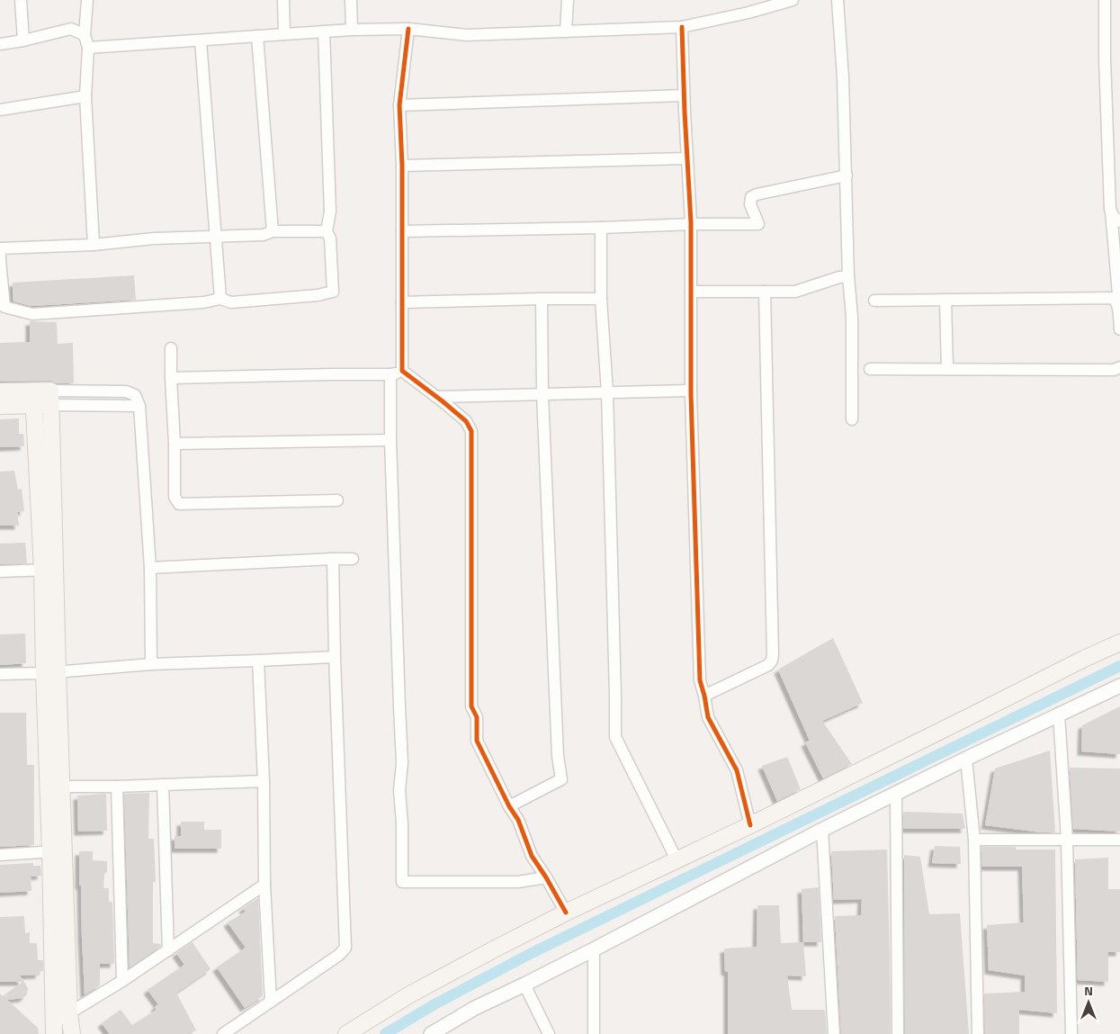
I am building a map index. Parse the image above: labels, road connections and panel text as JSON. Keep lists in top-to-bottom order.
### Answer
{
  "north": "top"
}
